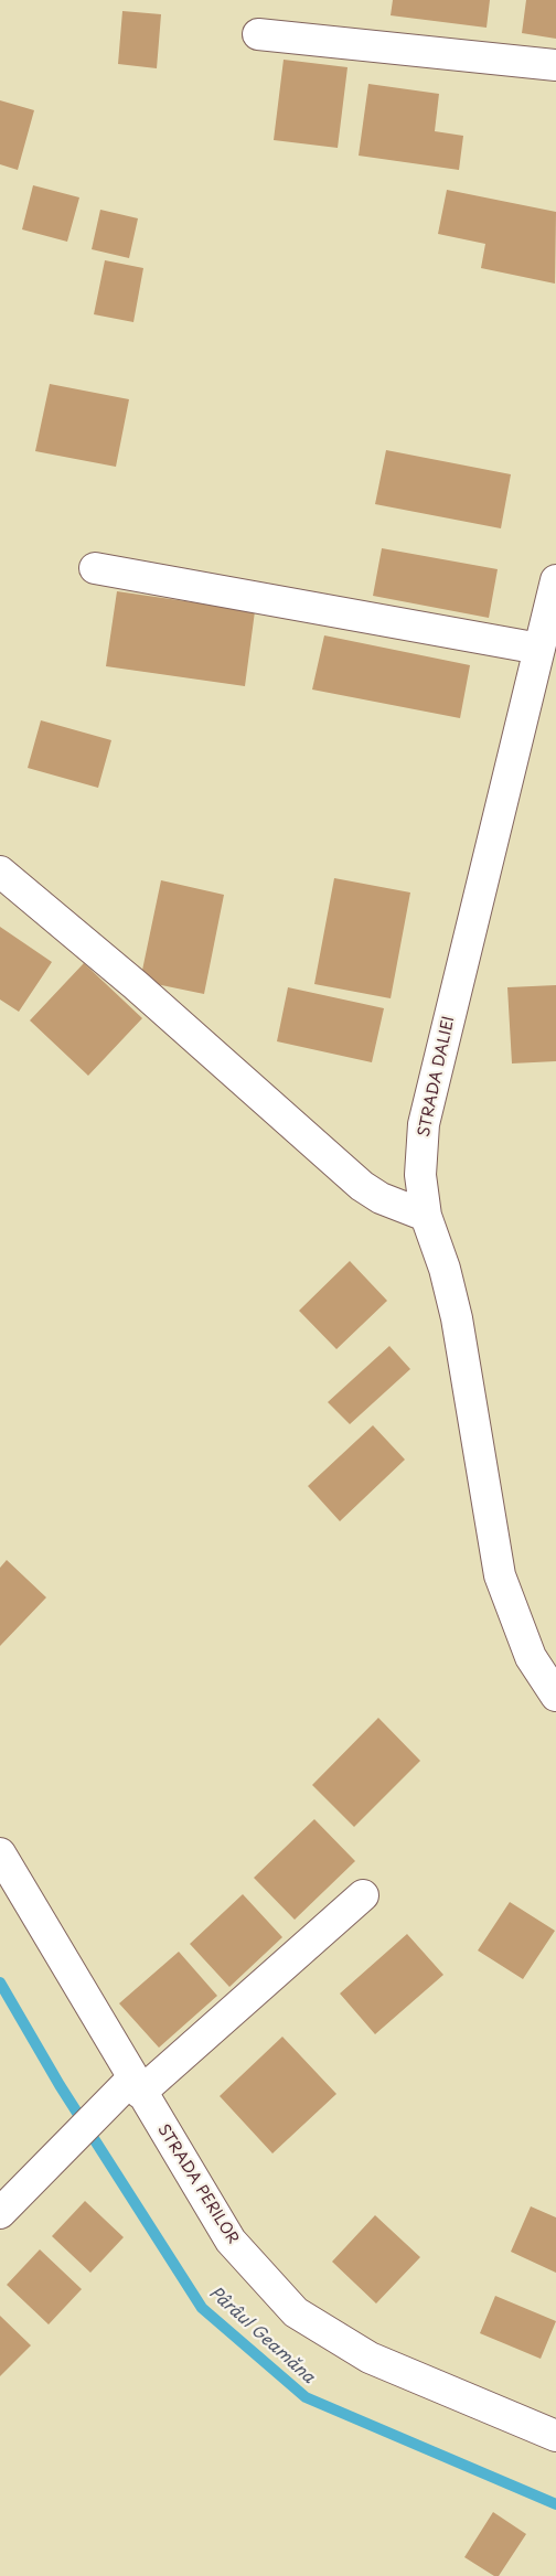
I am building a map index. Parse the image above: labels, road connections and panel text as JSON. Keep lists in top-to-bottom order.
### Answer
{
  "streets": {
    "street": ["STRADA DALIEI", "STRADA PERILOR"]
  },
  "water": ["Pârâul Geamăna"]
}
